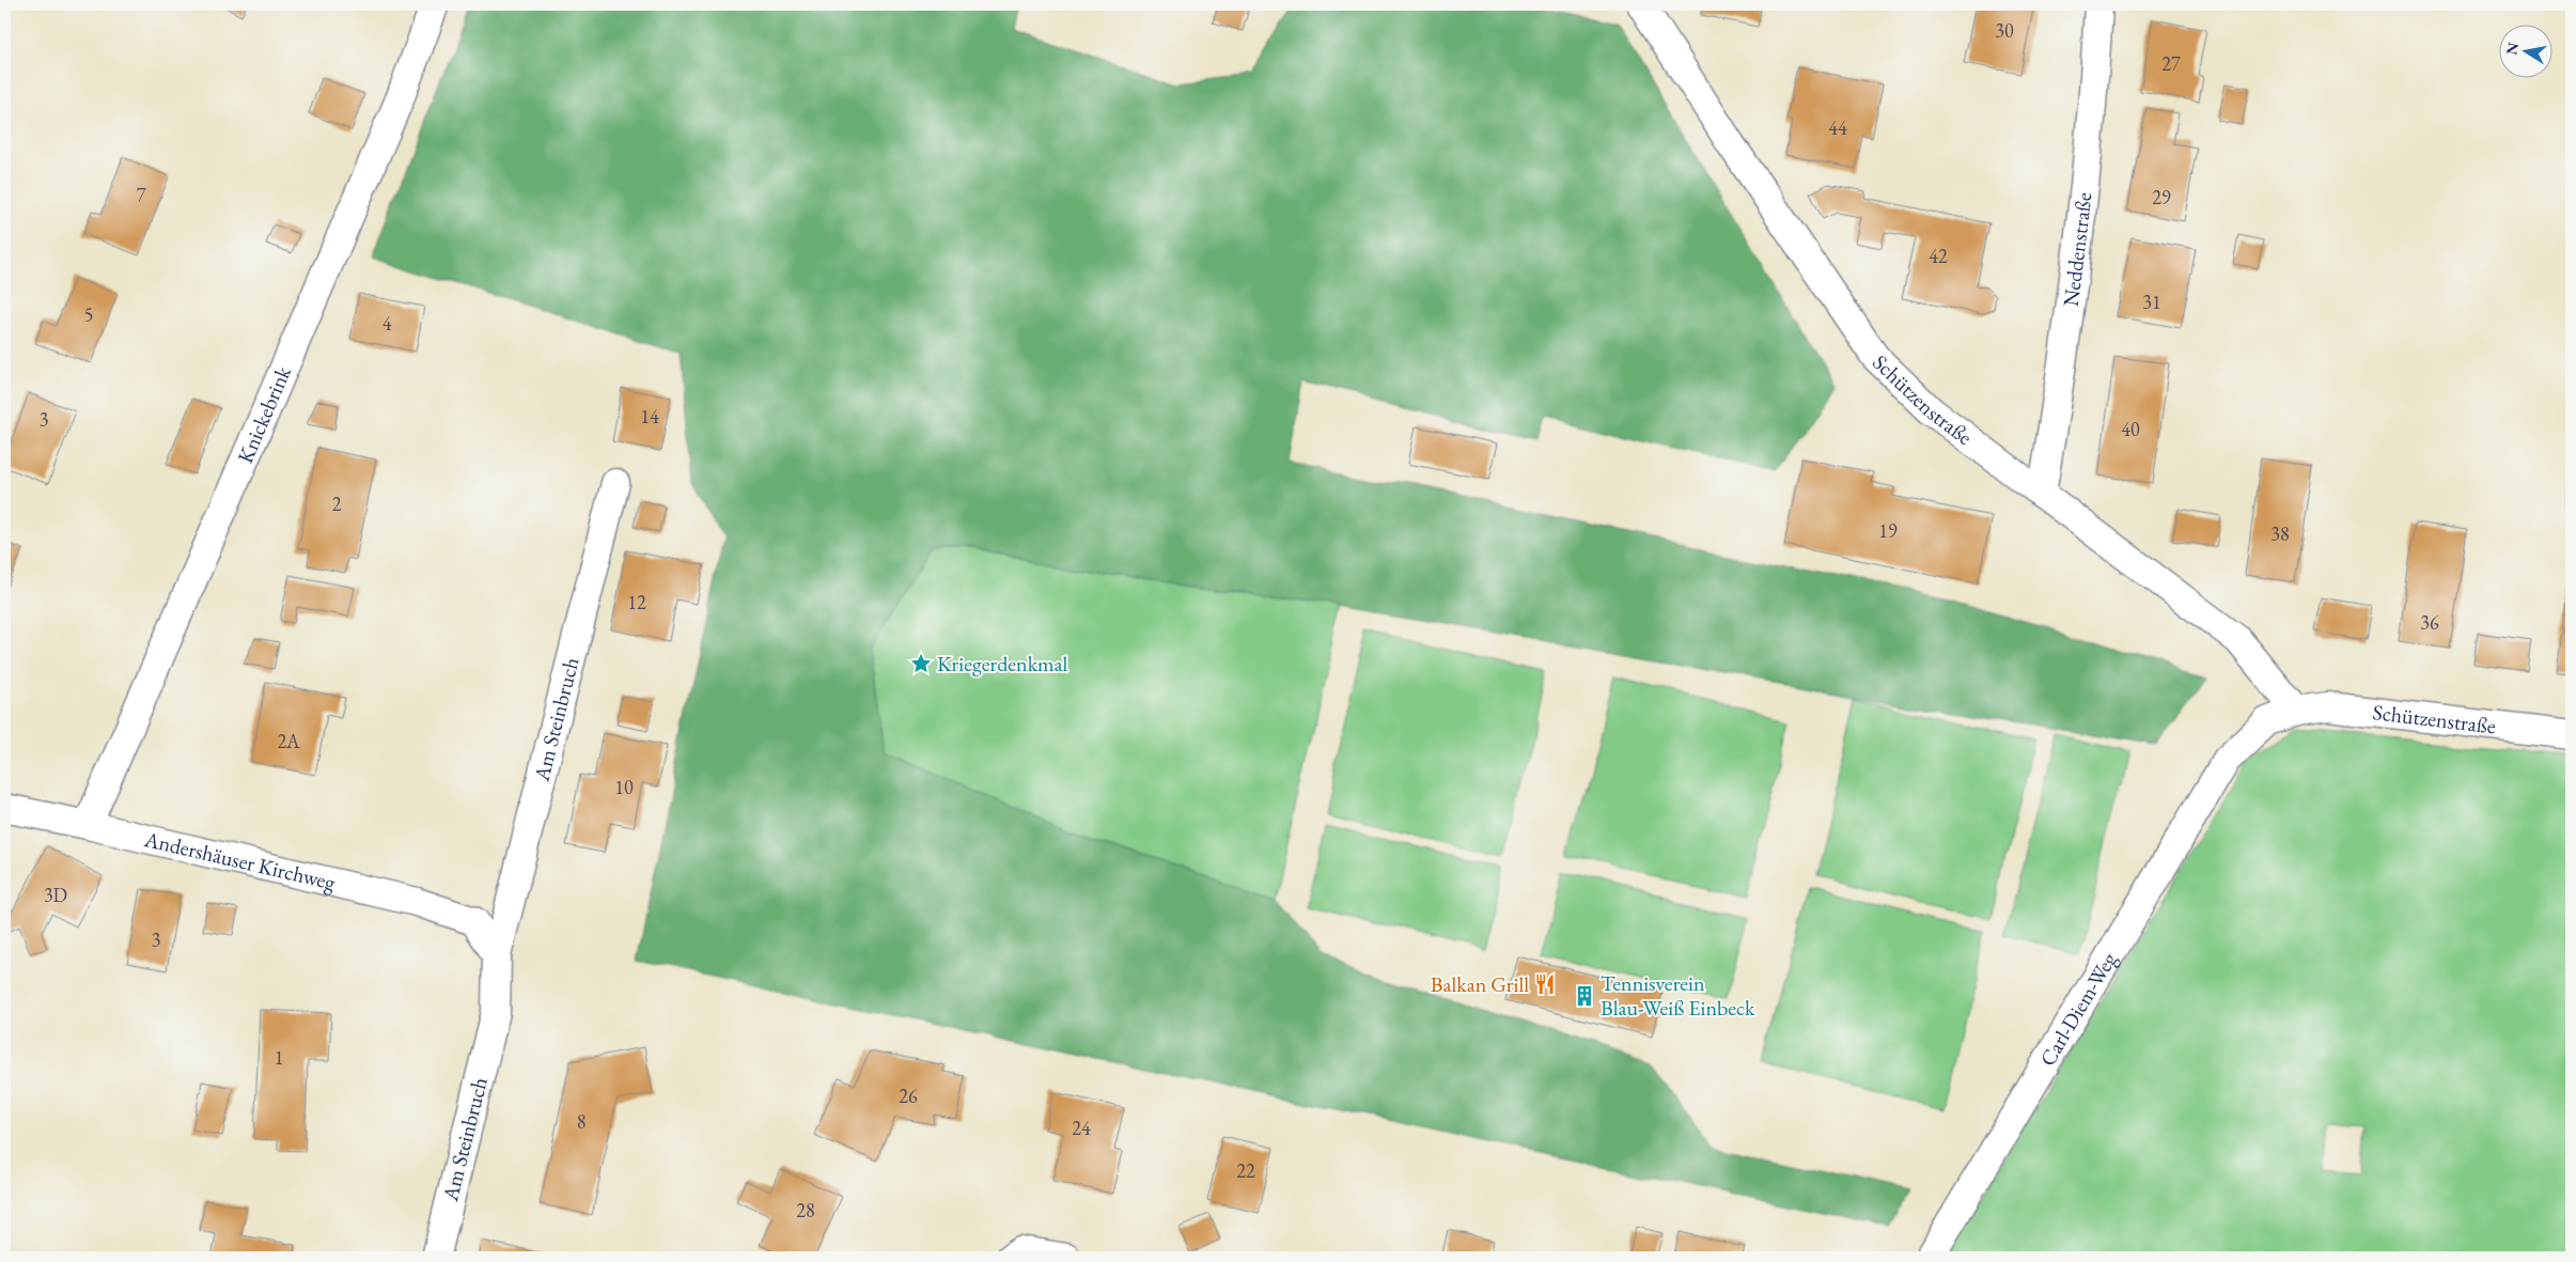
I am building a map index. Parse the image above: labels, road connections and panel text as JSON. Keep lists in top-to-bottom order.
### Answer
{
  "streets": {
    "street": [
      "Neddenstraße",
      "Schützenstraße",
      "Knickebrink",
      "Am Steinbruch",
      "Andershäuser Kirchweg",
      "Carl-Diem-Weg"
    ]
  },
  "crossings": [
    ["Neddenstraße", "Schützenstraße"],
    ["Schützenstraße", "Carl-Diem-Weg"],
    ["Knickebrink", "Andershäuser Kirchweg"],
    ["Am Steinbruch", "Andershäuser Kirchweg"]
  ],
  "places": {
    "place": ["Kriegerdenkmal"],
    "restaurant": ["Balkan Grill"],
    "building": ["Tennisverein Blau-Weiß Einbeck"]
  },
  "house_numbers": [
    "30",
    "27",
    "44",
    "7",
    "29",
    "42",
    "31",
    "5",
    "4",
    "14",
    "3",
    "40",
    "2",
    "19",
    "38",
    "12",
    "36",
    "2A",
    "10",
    "3D",
    "3",
    "1",
    "26",
    "8",
    "24",
    "22",
    "28"
  ],
  "north": "left"
}
